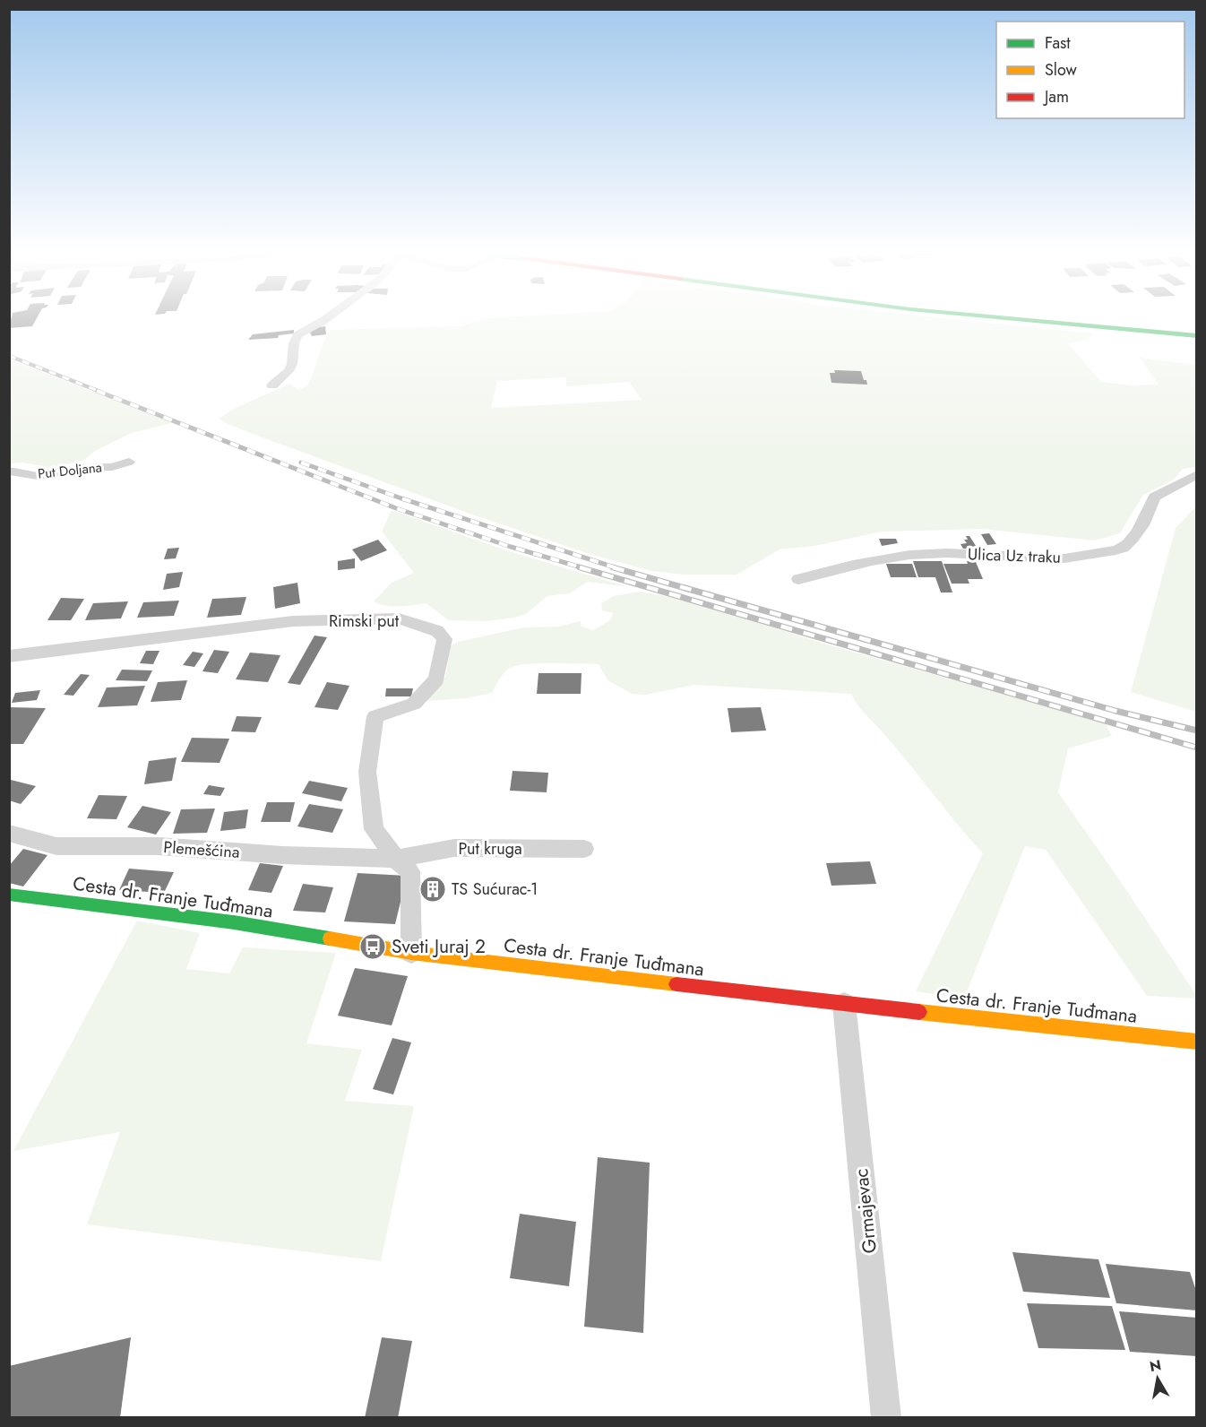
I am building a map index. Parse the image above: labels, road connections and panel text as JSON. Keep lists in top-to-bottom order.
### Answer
{
  "streets": {
    "main road": ["Cesta dr. Franje Tuđmana"],
    "street": [
      "Put Doljana",
      "Ulica Uz traku",
      "Rimski put",
      "Put kruga",
      "Plemešćina",
      "Grmajevac"
    ]
  },
  "crossings": [
    ["Rimski put", "Put kruga"],
    ["Rimski put", "Plemešćina"],
    ["Rimski put", "Cesta dr. Franje Tuđmana"],
    ["Put kruga", "Plemešćina"],
    ["Cesta dr. Franje Tuđmana", "Grmajevac"]
  ],
  "places": {
    "building": ["TS Sućurac-1"],
    "bus stop": ["Sveti Juraj 2"]
  },
  "legend": ["Fast", "Slow", "Jam"],
  "north": "top"
}
